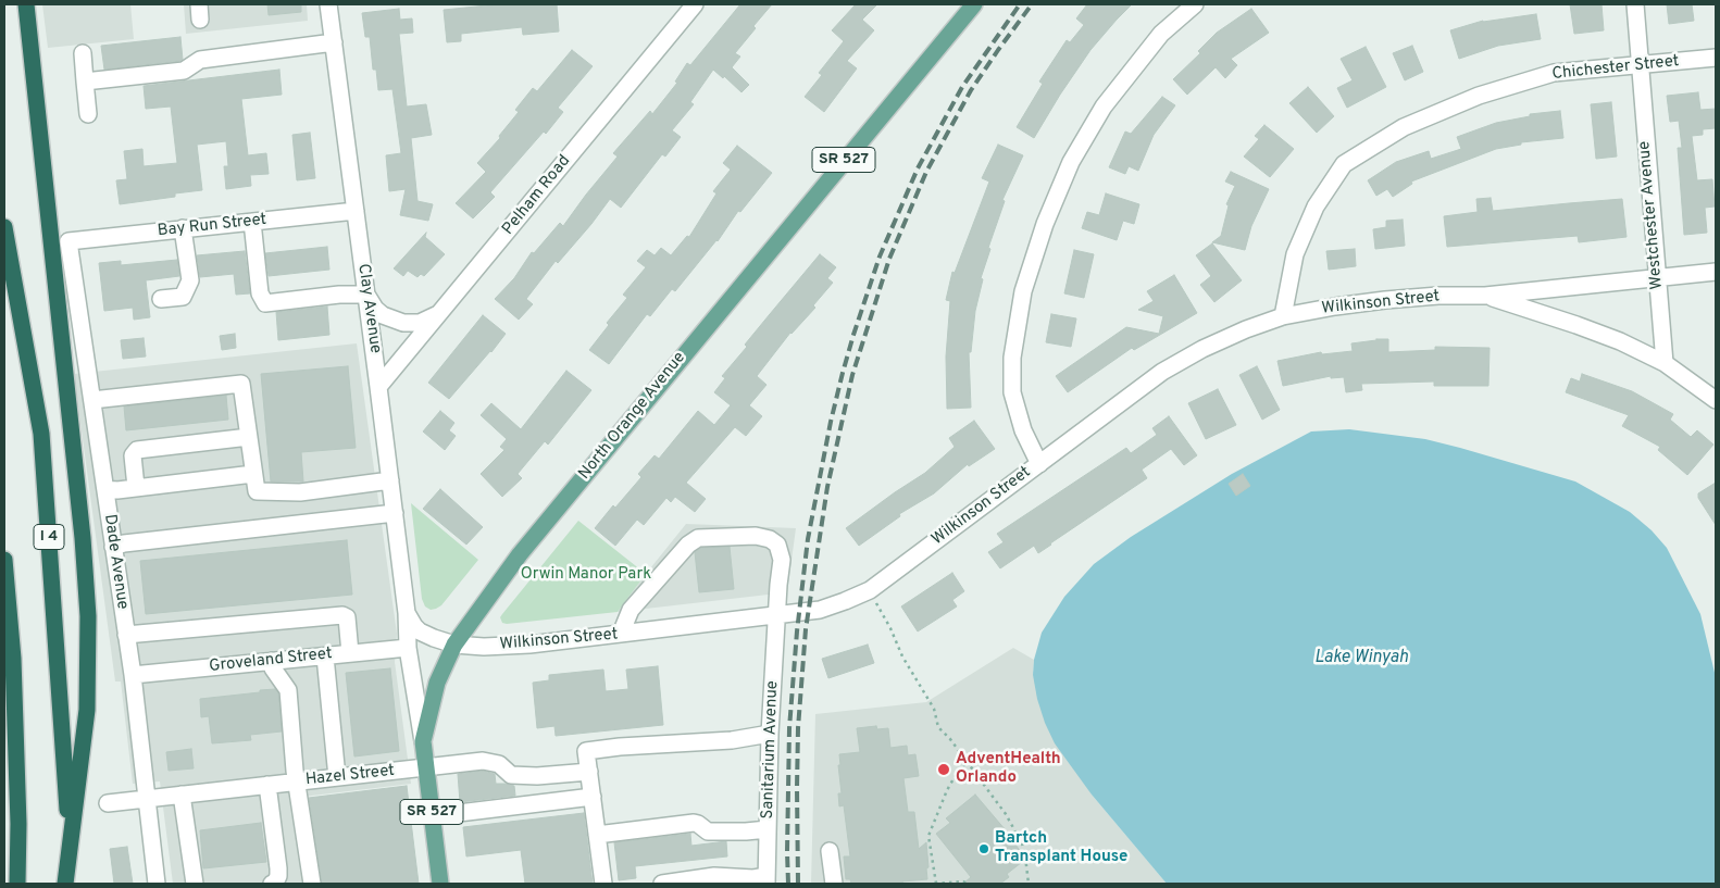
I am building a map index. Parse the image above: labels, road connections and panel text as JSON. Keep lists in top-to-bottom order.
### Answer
{
  "streets": {
    "highway": ["I 4"],
    "main road": ["SR 527", "North Orange Avenue"],
    "street": [
      "Chichester Street",
      "Pelham Road",
      "Westchester Avenue",
      "Bay Run Street",
      "Wilkinson Street",
      "Clay Avenue",
      "Dade Avenue",
      "Groveland Street",
      "Sanitarium Avenue",
      "Hazel Street"
    ]
  },
  "crossings": [
    ["Chichester Street", "Westchester Avenue"],
    ["Chichester Street", "Wilkinson Street"],
    ["Pelham Road", "Clay Avenue"],
    ["Westchester Avenue", "Wilkinson Street"],
    ["Bay Run Street", "Clay Avenue"],
    ["Bay Run Street", "Dade Avenue"],
    ["Wilkinson Street", "North Orange Avenue"],
    ["Wilkinson Street", "Sanitarium Avenue"],
    ["Clay Avenue", "North Orange Avenue"],
    ["Clay Avenue", "Groveland Street"],
    ["North Orange Avenue", "Hazel Street"],
    ["Dade Avenue", "Groveland Street"],
    ["Dade Avenue", "Hazel Street"]
  ],
  "water": ["Lake Winyah"],
  "parks": ["Orwin Manor Park"],
  "places": ["AdventHealth Orlando", "Bartch Transplant House"]
}
